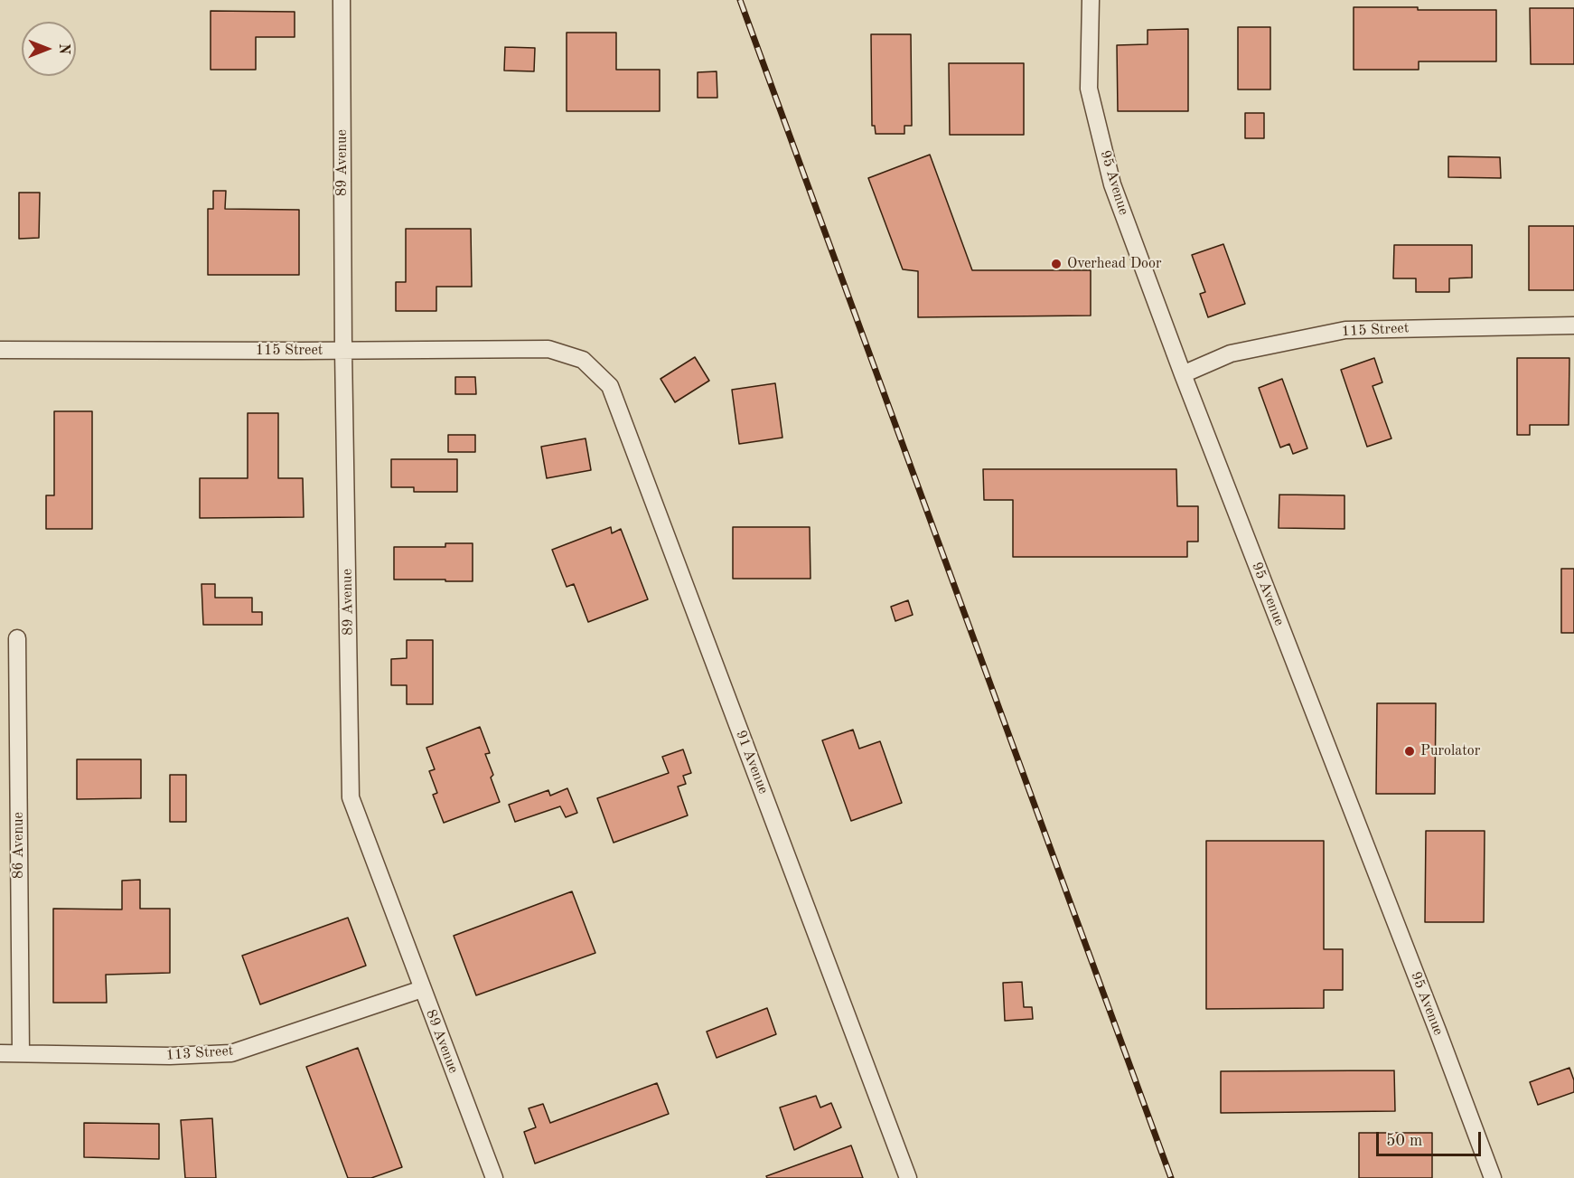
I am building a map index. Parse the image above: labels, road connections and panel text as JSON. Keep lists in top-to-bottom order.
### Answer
{
  "streets": {
    "street": [
      "89 Avenue",
      "95 Avenue",
      "115 Street",
      "91 Avenue",
      "86 Avenue",
      "113 Street"
    ]
  },
  "crossings": [
    ["89 Avenue", "115 Street"],
    ["89 Avenue", "113 Street"],
    ["95 Avenue", "115 Street"],
    ["115 Street", "91 Avenue"],
    ["86 Avenue", "113 Street"]
  ],
  "places": ["Overhead Door", "Purolator"],
  "scale_bar": "50 m",
  "north": "right"
}
